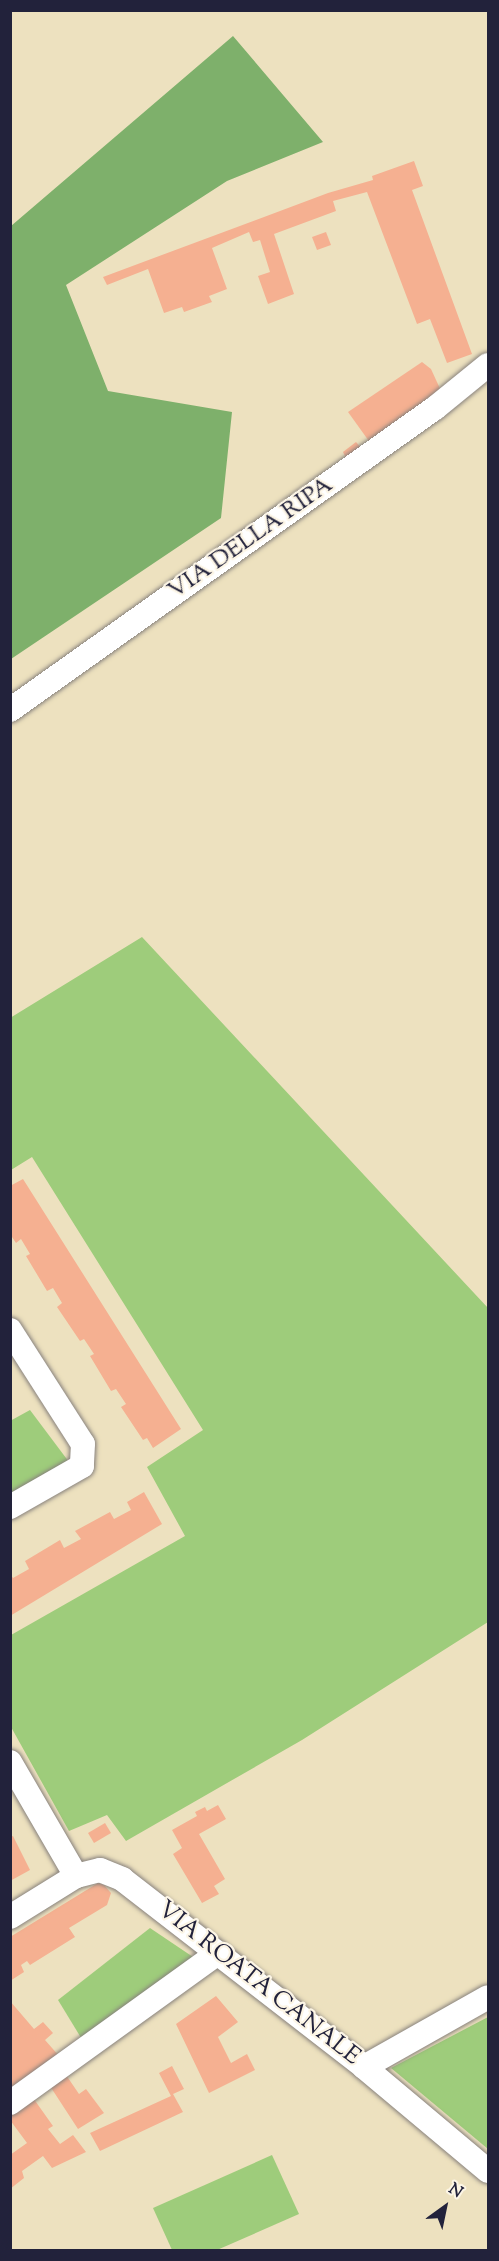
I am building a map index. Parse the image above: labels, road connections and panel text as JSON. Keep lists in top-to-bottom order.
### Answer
{
  "streets": {
    "street": ["VIA DELLA RIPA", "VIA ROATA CANALE"]
  },
  "north": "top right"
}
